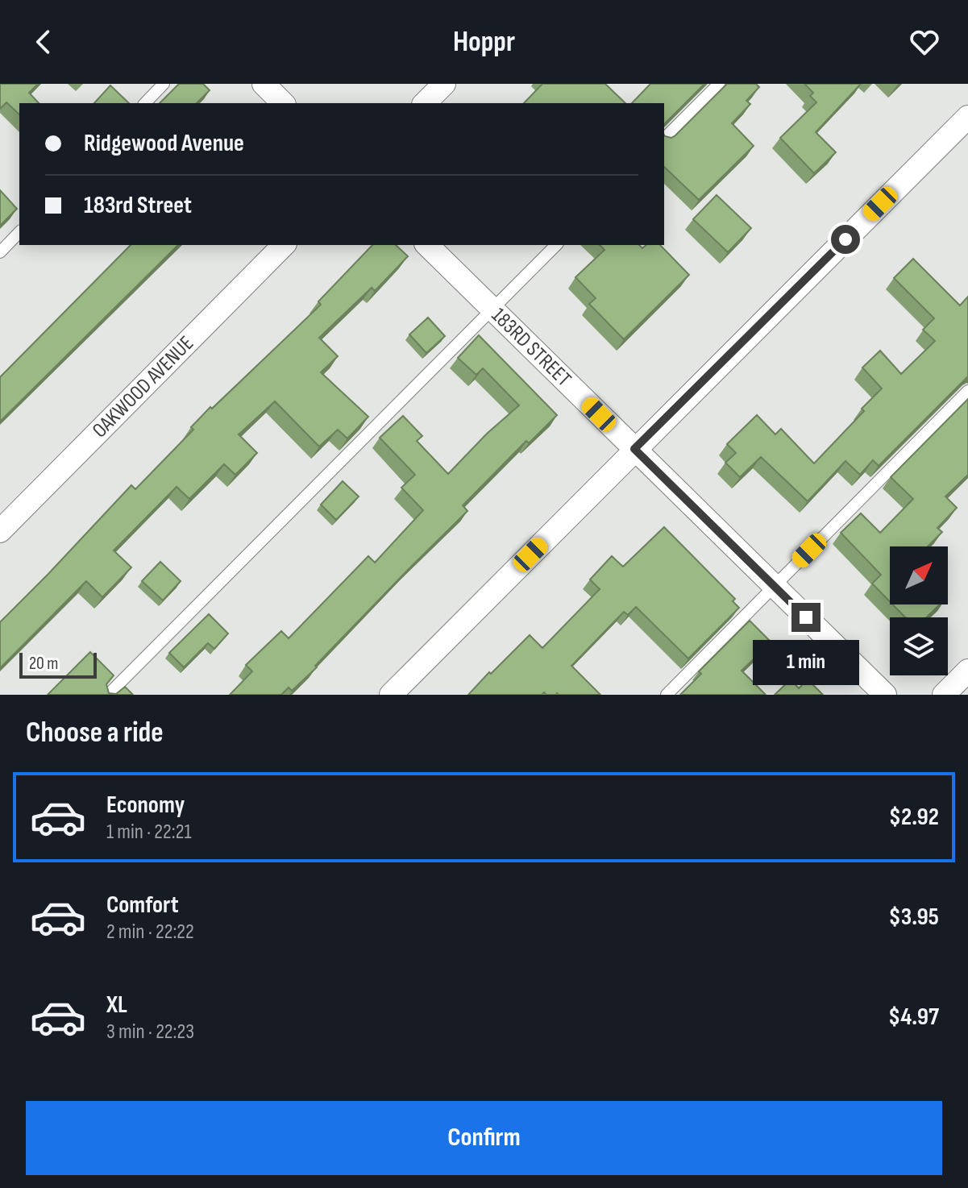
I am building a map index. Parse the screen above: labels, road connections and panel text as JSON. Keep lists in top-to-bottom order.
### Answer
{
  "streets": {
    "street": ["183RD STREET", "OAKWOOD AVENUE"]
  },
  "scale_bar": "20 m",
  "north": "top right",
  "page": {
    "header": "Hoppr",
    "banner": ["Ridgewood Avenue", "183rd Street"],
    "bubble": "1 min",
    "scale": "20 m",
    "heading": "Choose a ride",
    "list": [
      {
        "name": "Economy",
        "note": "1 min · 22:21",
        "value": "$2.92"
      },
      {
        "name": "Comfort",
        "note": "2 min · 22:22",
        "value": "$3.95"
      },
      {
        "name": "XL",
        "note": "3 min · 22:23",
        "value": "$4.97"
      }
    ],
    "buttons": "Confirm"
  }
}
